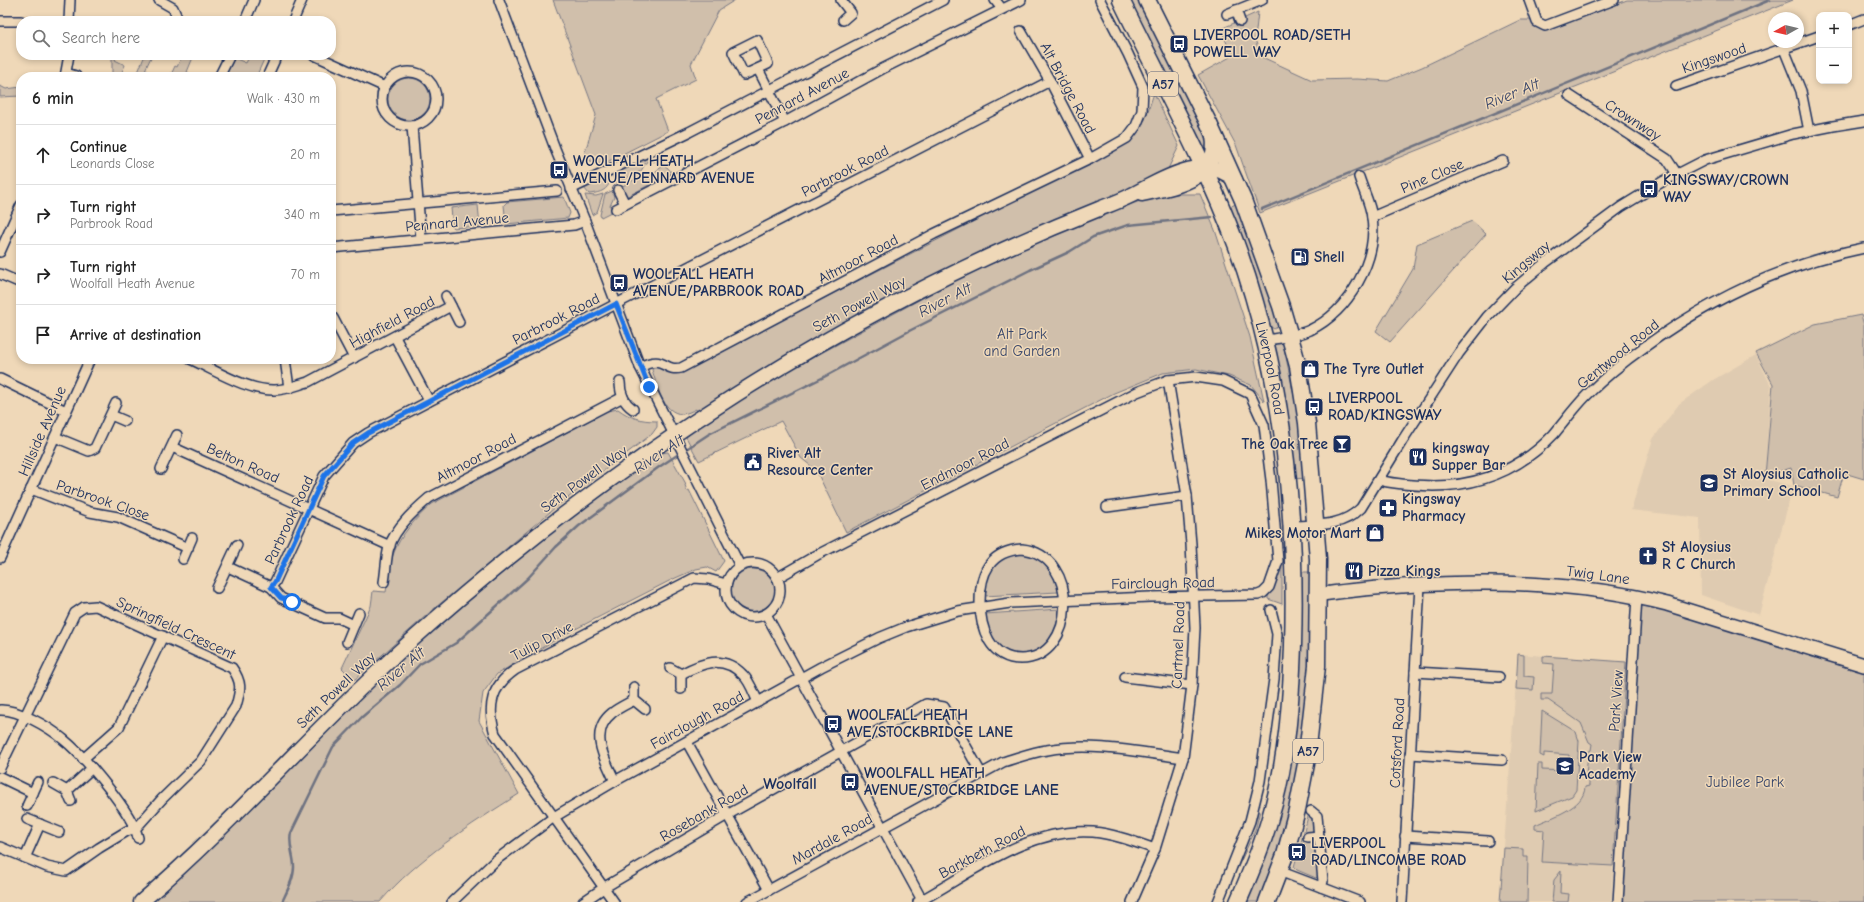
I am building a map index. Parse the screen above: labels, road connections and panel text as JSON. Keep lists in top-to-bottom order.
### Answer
{
  "streets": {
    "highway": ["A57", "Liverpool Road"],
    "main road": ["Seth Powell Way"],
    "street": [
      "Kingswood",
      "Alt Bridge Road",
      "Pennard Avenue",
      "Crownway",
      "Parbrook Road",
      "Pine Close",
      "Altmoor Road",
      "Kingsway",
      "Highfield Road",
      "Gentwood Road",
      "Hillside Avenue",
      "Belton Road",
      "Endmoor Road",
      "Parbrook Close",
      "Twig Lane",
      "Fairclough Road",
      "Springfield Crescent",
      "Tulip Drive",
      "Cartmel Road",
      "Park View",
      "Cotsford Road",
      "Rosebank Road",
      "Mardale Road",
      "Barkbeth Road"
    ]
  },
  "crossings": [
    ["Alt Bridge Road", "Parbrook Road"],
    ["Alt Bridge Road", "Altmoor Road"],
    ["Crownway", "Kingsway"],
    ["Parbrook Road", "Belton Road"],
    ["Altmoor Road", "Belton Road"],
    ["Kingsway", "Gentwood Road"],
    ["Kingsway", "Liverpool Road"],
    ["Seth Powell Way", "Liverpool Road"],
    ["Liverpool Road", "Endmoor Road"],
    ["Liverpool Road", "Twig Lane"],
    ["Liverpool Road", "Fairclough Road"],
    ["Liverpool Road", "Cartmel Road"],
    ["Hillside Avenue", "Parbrook Close"],
    ["Endmoor Road", "Tulip Drive"],
    ["Endmoor Road", "Cartmel Road"],
    ["Twig Lane", "Park View"],
    ["Twig Lane", "Cotsford Road"],
    ["Fairclough Road", "Tulip Drive"],
    ["Fairclough Road", "Cartmel Road"],
    ["Tulip Drive", "Rosebank Road"],
    ["Cartmel Road", "Mardale Road"],
    ["Cartmel Road", "Barkbeth Road"],
    ["Rosebank Road", "Mardale Road"]
  ],
  "districts": ["Woolfall"],
  "water": ["River Alt"],
  "parks": ["Alt Park and Garden", "Jubilee Park"],
  "places": {
    "bus stop": [
      "LIVERPOOL ROAD/SETH POWELL WAY",
      "WOOLFALL HEATH AVENUE/PENNARD AVENUE",
      "KINGSWAY/CROWN WAY",
      "WOOLFALL HEATH AVENUE/PARBROOK ROAD",
      "LIVERPOOL ROAD/KINGSWAY",
      "WOOLFALL HEATH AVE/STOCKBRIDGE LANE",
      "WOOLFALL HEATH AVENUE/STOCKBRIDGE LANE",
      "LIVERPOOL ROAD/LINCOMBE ROAD"
    ],
    "fuel station": ["Shell"],
    "shop": ["The Tyre Outlet", "Mikes Motor Mart"],
    "bar": ["The Oak Tree"],
    "restaurant": ["kingsway Supper Bar", "Pizza Kings"],
    "public building": ["River Alt Resource Center"],
    "school or university": ["St Aloysius Catholic Primary School", "Park View Academy"],
    "pharmacy": ["Kingsway Pharmacy"],
    "church": ["St Aloysius R C Church"]
  },
  "north": "left",
  "page": {
    "map_buttons": ["+", "−"],
    "search": "Search here",
    "heading": ["6 min", "Walk · 430 m"],
    "list": [
      ["Continue", "Leonards Close", "20 m"],
      ["Turn right", "Parbrook Road", "340 m"],
      ["Turn right", "Woolfall Heath Avenue", "70 m"],
      "Arrive at destination"
    ]
  }
}
